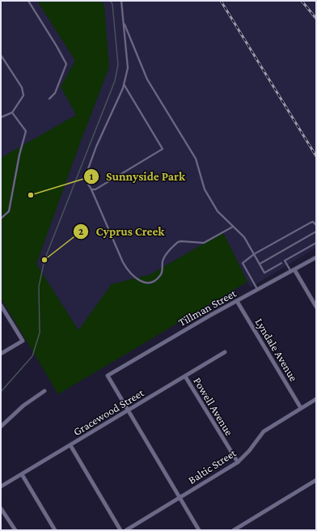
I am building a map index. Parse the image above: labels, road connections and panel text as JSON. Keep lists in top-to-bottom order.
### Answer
{
  "streets": {
    "street": [
      "Tillman Street",
      "Lyndale Avenue",
      "Powell Avenue",
      "Gracewood Street",
      "Baltic Street"
    ]
  },
  "crossings": [
    ["Tillman Street", "Lyndale Avenue"],
    ["Tillman Street", "Gracewood Street"],
    ["Lyndale Avenue", "Baltic Street"],
    ["Powell Avenue", "Gracewood Street"],
    ["Powell Avenue", "Baltic Street"]
  ],
  "places": ["Sunnyside Park", "Cyprus Creek"]
}
